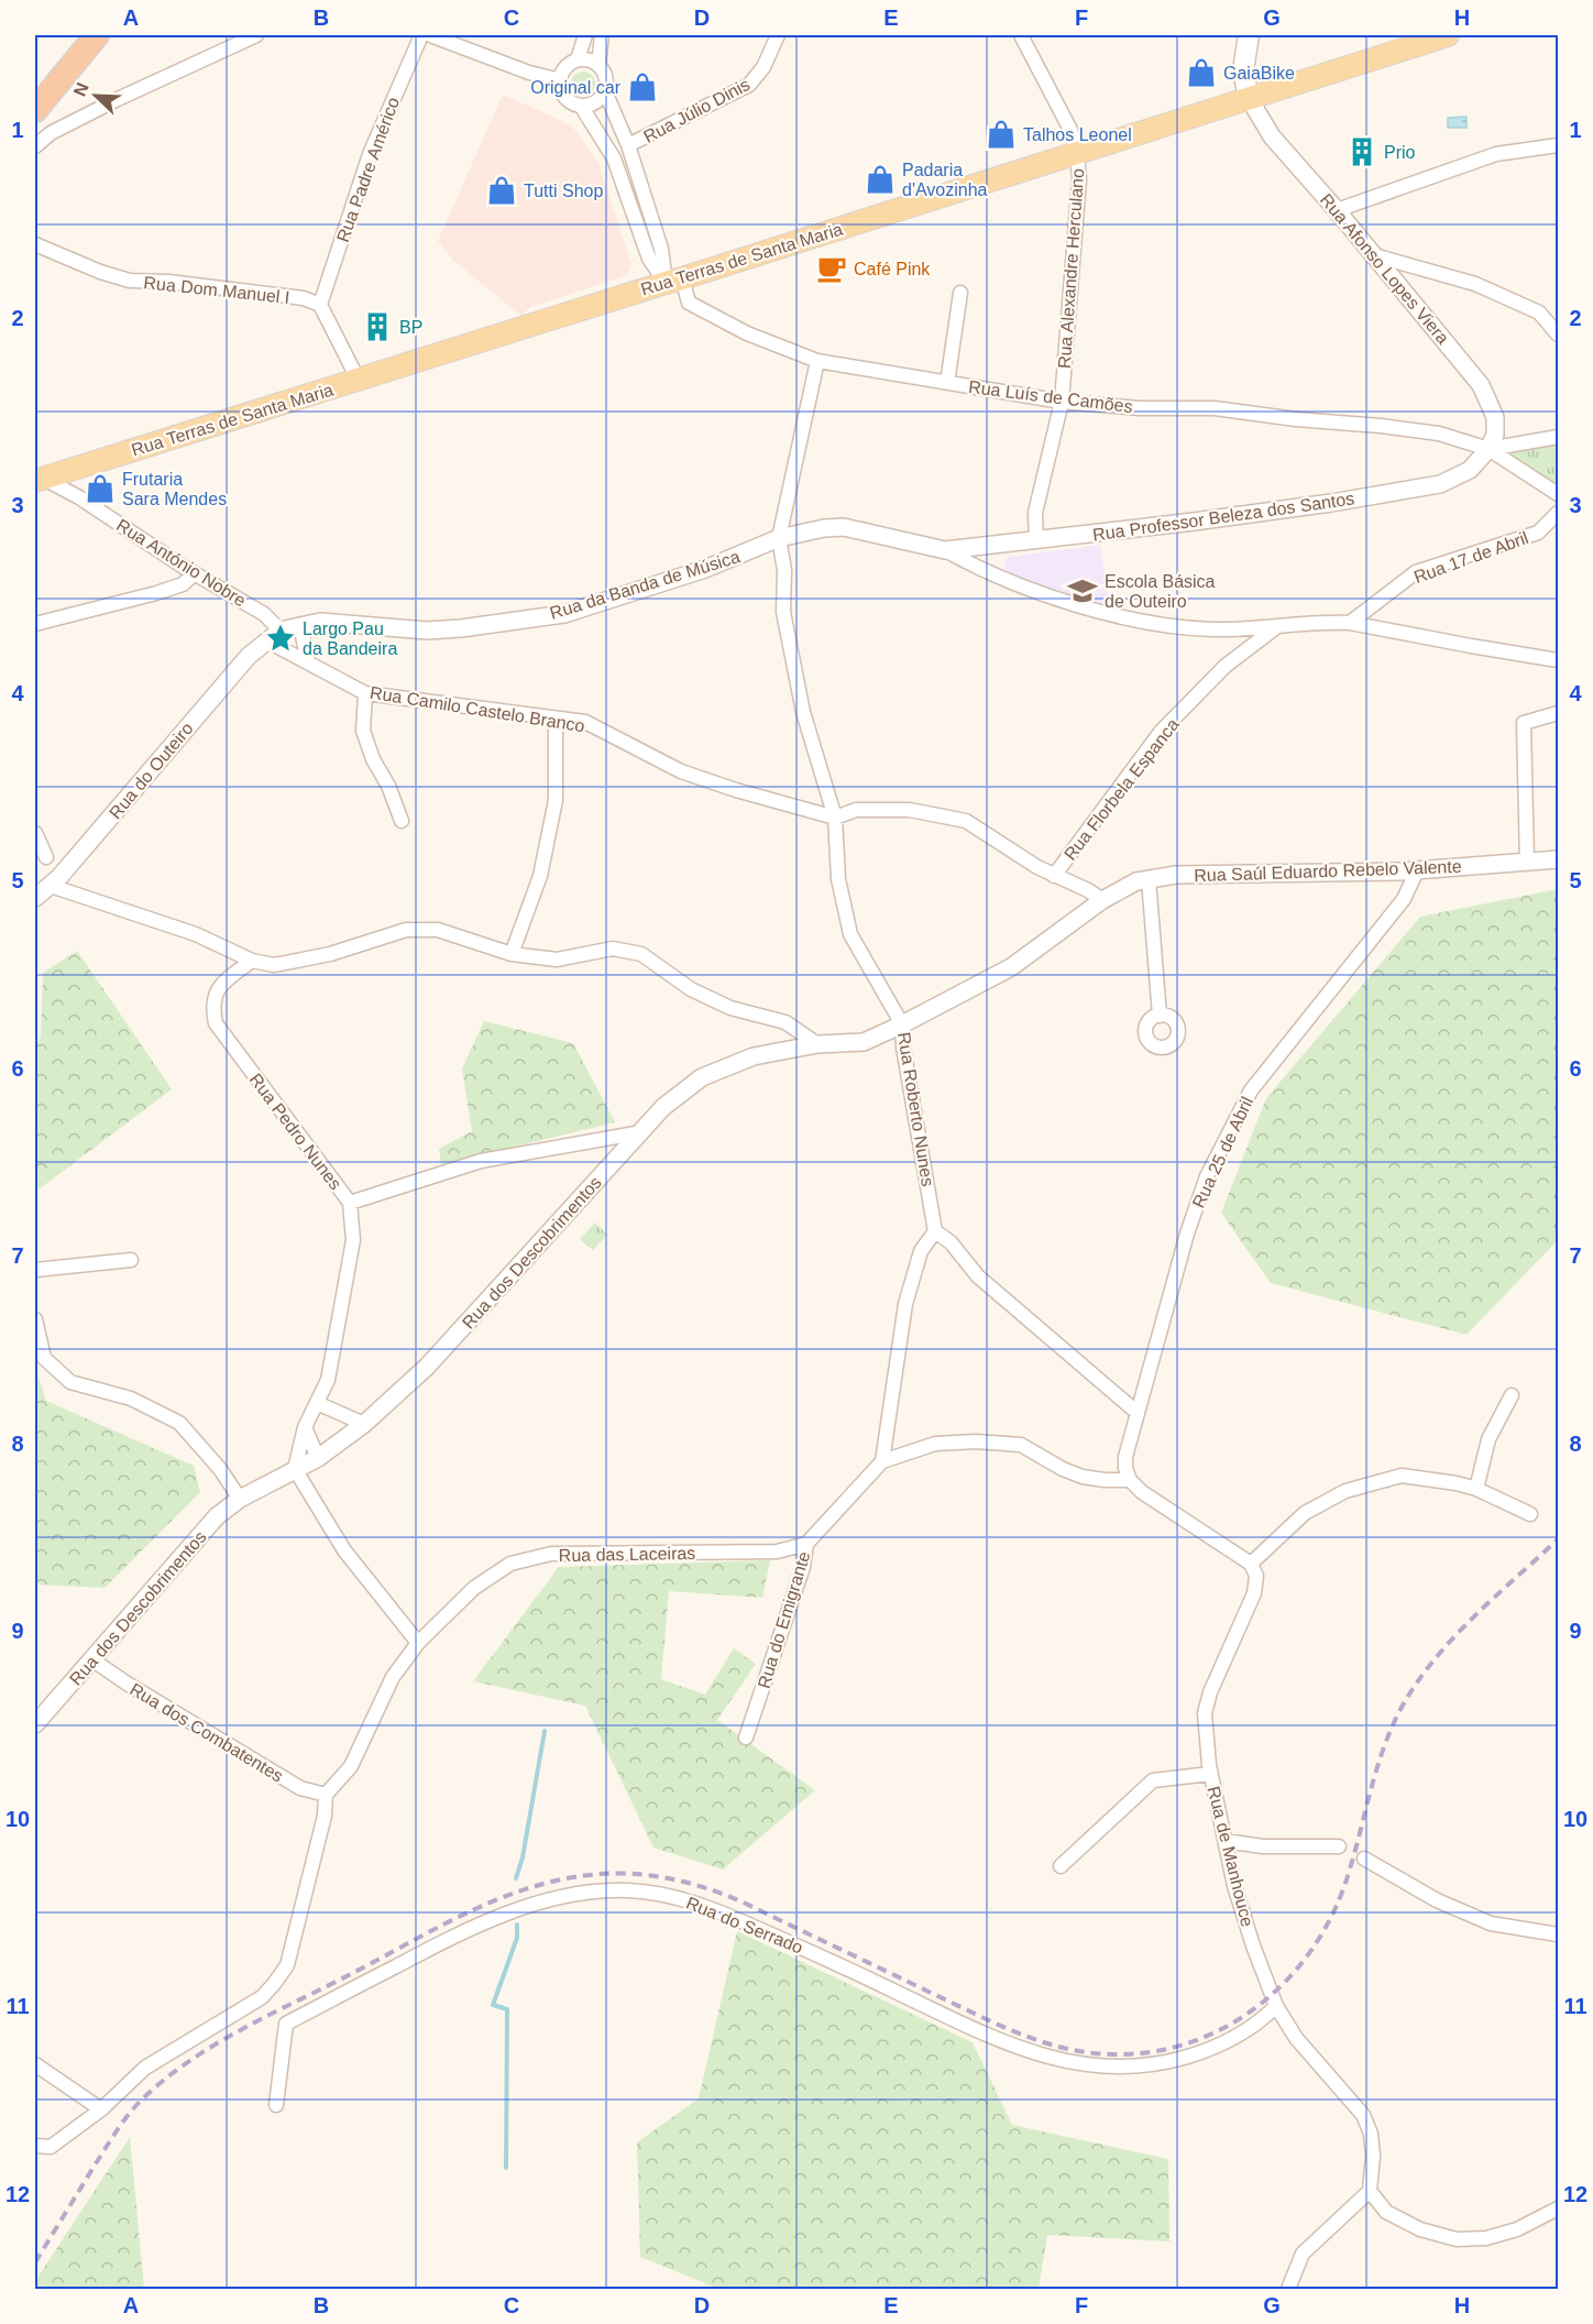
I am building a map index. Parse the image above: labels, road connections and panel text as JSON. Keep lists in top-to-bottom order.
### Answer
{
  "streets": {
    "main road": ["Rua Terras de Santa Maria"],
    "street": [
      "Rua Júlio Dinis",
      "Rua Padre Américo",
      "Rua Alexandre Herculano",
      "Rua Afonso Lopes Viera",
      "Rua Dom Manuel I",
      "Rua Luís de Camões",
      "Rua Professor Beleza dos Santos",
      "Rua 17 de Abril",
      "Rua António Nobre",
      "Rua da Banda de Música",
      "Rua Camilo Castelo Branco",
      "Rua do Outeiro",
      "Rua Florbela Espanca",
      "Rua Saúl Eduardo Rebelo Valente",
      "Rua Roberto Nunes",
      "Rua Pedro Nunes",
      "Rua 25 de Abril",
      "Rua dos Descobrimentos",
      "Rua das Laceiras",
      "Rua do Emigrante",
      "Rua dos Combatentes",
      "Rua de Manhouce",
      "Rua do Serrado"
    ]
  },
  "crossings": [
    ["Rua Padre Américo", "Rua Dom Manuel I"],
    ["Rua Terras de Santa Maria", "Rua Alexandre Herculano"],
    ["Rua Terras de Santa Maria", "Rua Afonso Lopes Viera"],
    ["Rua Terras de Santa Maria", "Rua Luís de Camões"],
    ["Rua Terras de Santa Maria", "Rua António Nobre"],
    ["Rua Alexandre Herculano", "Rua Luís de Camões"],
    ["Rua Alexandre Herculano", "Rua Professor Beleza dos Santos"],
    ["Rua Afonso Lopes Viera", "Rua Luís de Camões"],
    ["Rua Afonso Lopes Viera", "Rua Professor Beleza dos Santos"],
    ["Rua Luís de Camões", "Rua Professor Beleza dos Santos"],
    ["Rua Professor Beleza dos Santos", "Rua da Banda de Música"],
    ["Rua da Banda de Música", "Rua Roberto Nunes"],
    ["Rua Camilo Castelo Branco", "Rua do Outeiro"],
    ["Rua Camilo Castelo Branco", "Rua Roberto Nunes"],
    ["Rua Saúl Eduardo Rebelo Valente", "Rua 25 de Abril"],
    ["Rua Saúl Eduardo Rebelo Valente", "Rua dos Descobrimentos"],
    ["Rua Roberto Nunes", "Rua dos Descobrimentos"],
    ["Rua Pedro Nunes", "Rua dos Descobrimentos"],
    ["Rua 25 de Abril", "Rua do Emigrante"],
    ["Rua dos Descobrimentos", "Rua dos Combatentes"],
    ["Rua das Laceiras", "Rua do Emigrante"],
    ["Rua das Laceiras", "Rua dos Combatentes"],
    ["Rua de Manhouce", "Rua do Serrado"]
  ],
  "places": {
    "shop": [
      "GaiaBike",
      "Original car",
      "Talhos Leonel",
      "Padaria d'Avozinha",
      "Tutti Shop",
      "Frutaria Sara Mendes"
    ],
    "building": ["Prio", "BP"],
    "cafe": ["Café Pink"],
    "school or university": ["Escola Básica de Outeiro"],
    "place": ["Largo Pau da Bandeira"]
  },
  "north": "top left",
  "grid": {
    "columns": [
      "A",
      "B",
      "C",
      "D",
      "E",
      "F",
      "G",
      "H"
    ],
    "rows": [
      "1",
      "2",
      "3",
      "4",
      "5",
      "6",
      "7",
      "8",
      "9",
      "10",
      "11",
      "12"
    ]
  }
}
